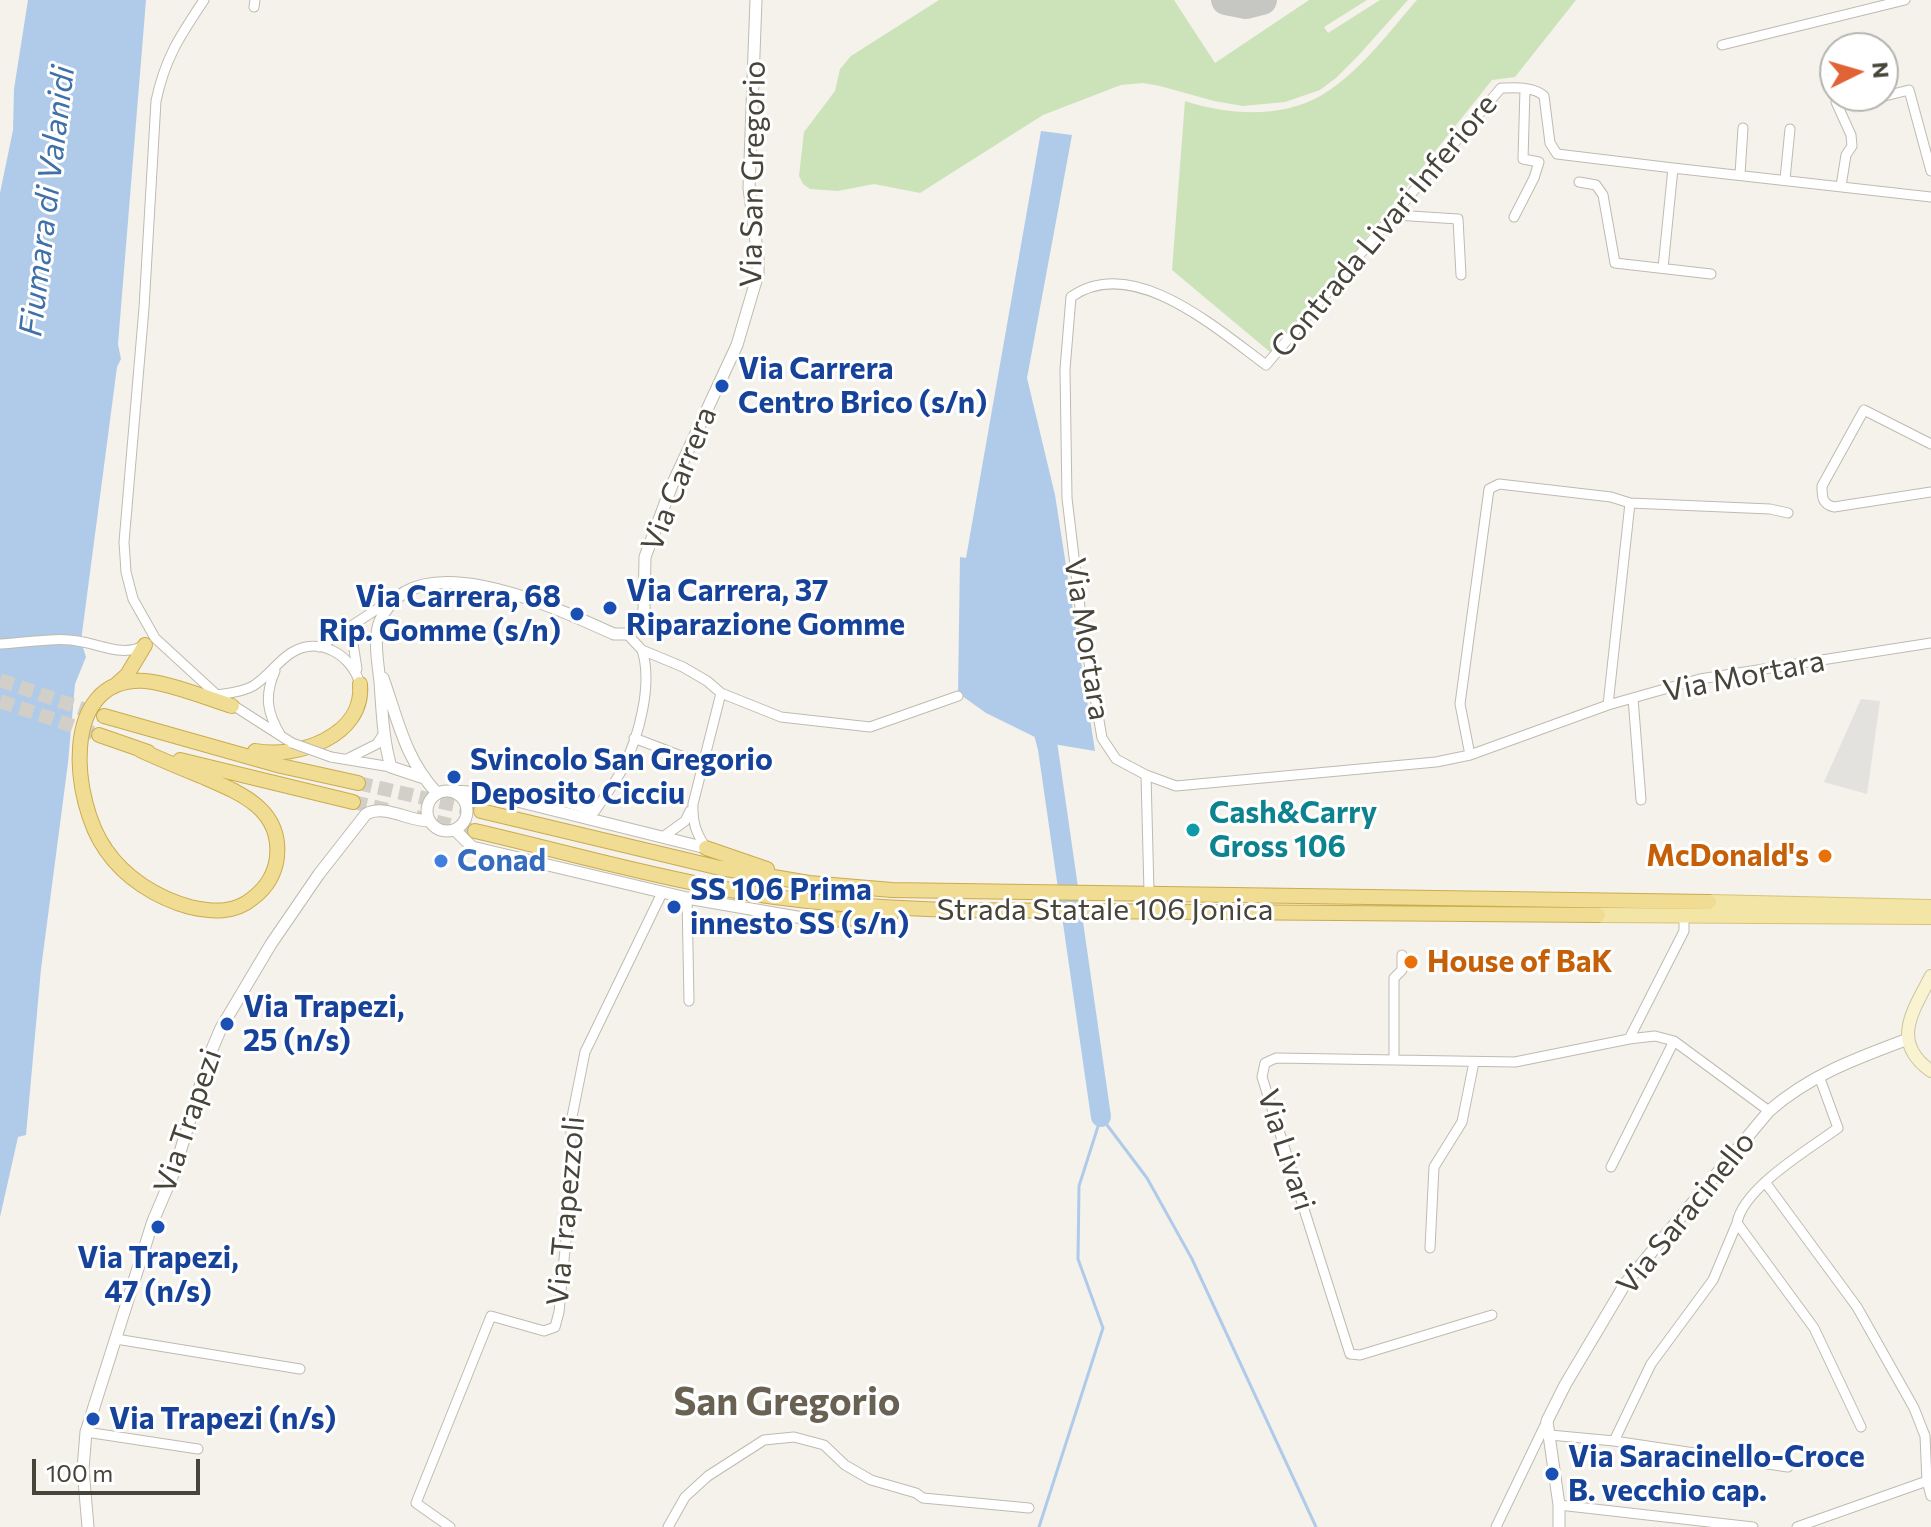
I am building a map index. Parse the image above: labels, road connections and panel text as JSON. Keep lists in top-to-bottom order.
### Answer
{
  "streets": {
    "highway": ["Strada Statale 106 Jonica"],
    "street": [
      "Via San Gregorio",
      "Contrada Livari Inferiore",
      "Via Carrera",
      "Via Mortara",
      "Via Trapezi",
      "Via Livari",
      "Via Trapezzoli",
      "Via Saracinello"
    ]
  },
  "crossings": [
    ["Via San Gregorio", "Via Carrera"],
    ["Contrada Livari Inferiore", "Via Mortara"]
  ],
  "districts": ["San Gregorio"],
  "water": ["Fiumara di Valanidi"],
  "places": [
    "Via Carrera Centro Brico (s/n)",
    "Via Carrera, 37 Riparazione Gomme",
    "Via Carrera, 68 Rip. Gomme (s/n)",
    "Svincolo San Gregorio Deposito Cicciu",
    "Cash&Carry Gross 106",
    "McDonald's",
    "Conad",
    "SS 106 Prima innesto SS (s/n)",
    "House of BaK",
    "Via Trapezi, 25 (n/s)",
    "Via Trapezi, 47 (n/s)",
    "Via Trapezi (n/s)",
    "Via Saracinello-Croce B. vecchio cap."
  ],
  "scale_bar": "100 m",
  "north": "right"
}
